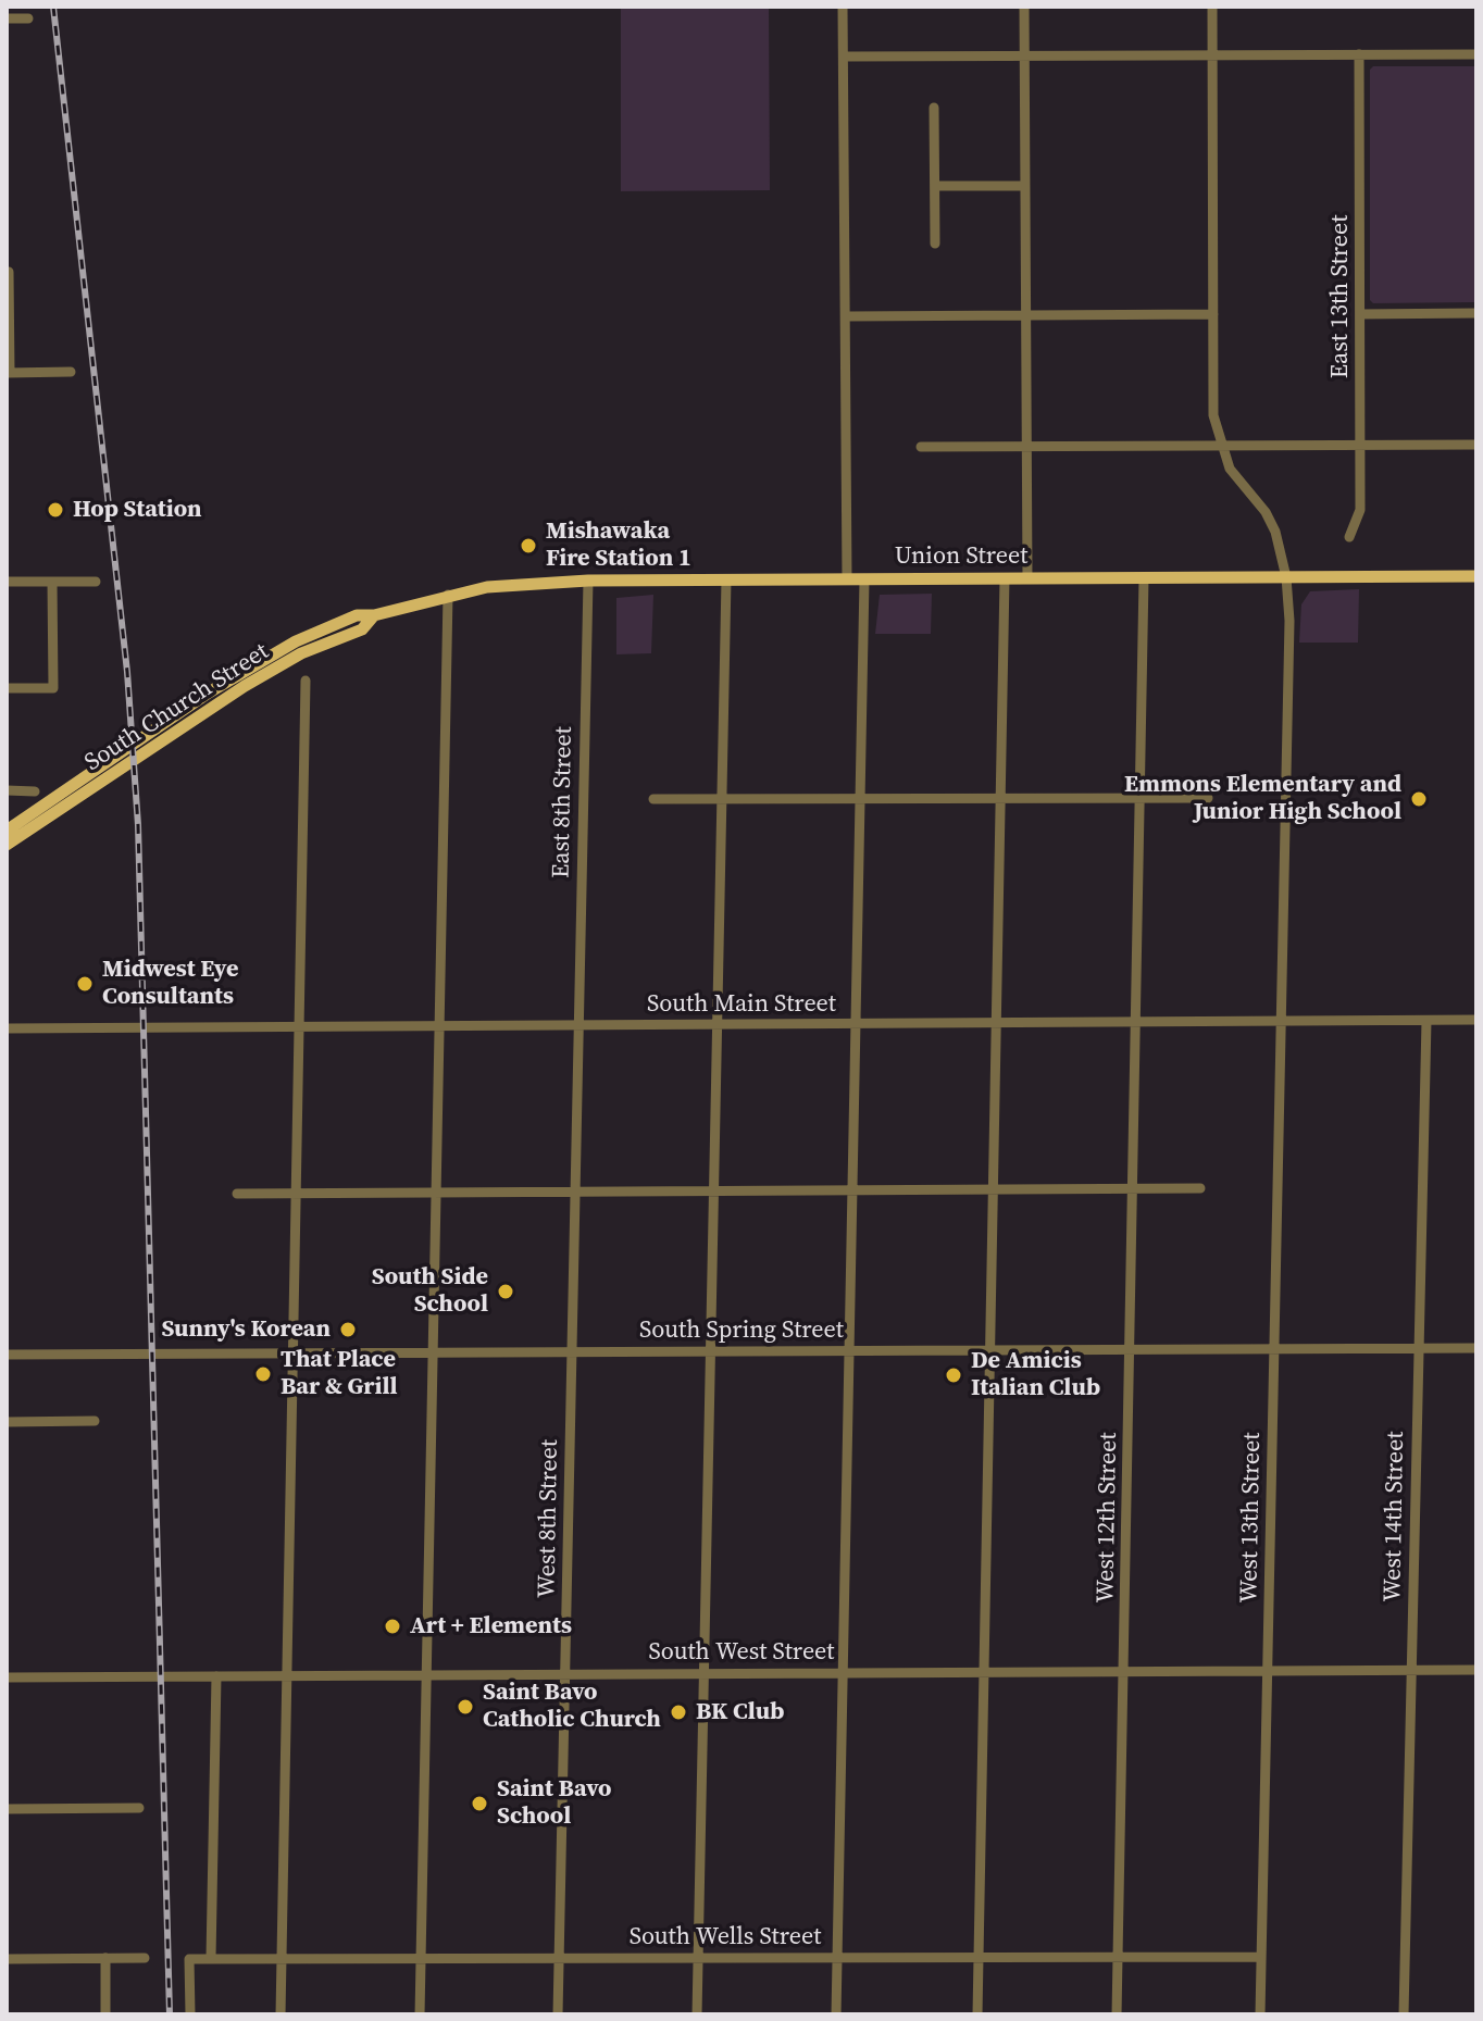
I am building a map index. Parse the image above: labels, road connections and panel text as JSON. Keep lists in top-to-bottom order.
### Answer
{
  "streets": {
    "main road": ["Union Street", "South Church Street"],
    "street": [
      "East 13th Street",
      "East 8th Street",
      "South Main Street",
      "South Spring Street",
      "West 14th Street",
      "West 12th Street",
      "West 13th Street",
      "West 8th Street",
      "South West Street",
      "South Wells Street"
    ]
  },
  "crossings": [
    ["Union Street", "South Church Street"],
    ["Union Street", "East 8th Street"],
    ["Union Street", "West 12th Street"],
    ["East 8th Street", "South Main Street"],
    ["East 8th Street", "West 8th Street"],
    ["South Main Street", "West 14th Street"],
    ["South Main Street", "West 12th Street"],
    ["South Main Street", "West 13th Street"],
    ["South Main Street", "West 8th Street"],
    ["South Spring Street", "West 14th Street"],
    ["South Spring Street", "West 12th Street"],
    ["South Spring Street", "West 13th Street"],
    ["South Spring Street", "West 8th Street"],
    ["West 14th Street", "South West Street"],
    ["West 12th Street", "South West Street"],
    ["West 12th Street", "South Wells Street"],
    ["West 13th Street", "South West Street"],
    ["West 13th Street", "South Wells Street"],
    ["West 8th Street", "South West Street"],
    ["West 8th Street", "South Wells Street"]
  ],
  "places": [
    "Hop Station",
    "Mishawaka Fire Station 1",
    "Emmons Elementary and Junior High School",
    "Midwest Eye Consultants",
    "South Side School",
    "Sunny's Korean",
    "That Place Bar & Grill",
    "De Amicis Italian Club",
    "Art + Elements",
    "Saint Bavo Catholic Church",
    "BK Club",
    "Saint Bavo School"
  ]
}
